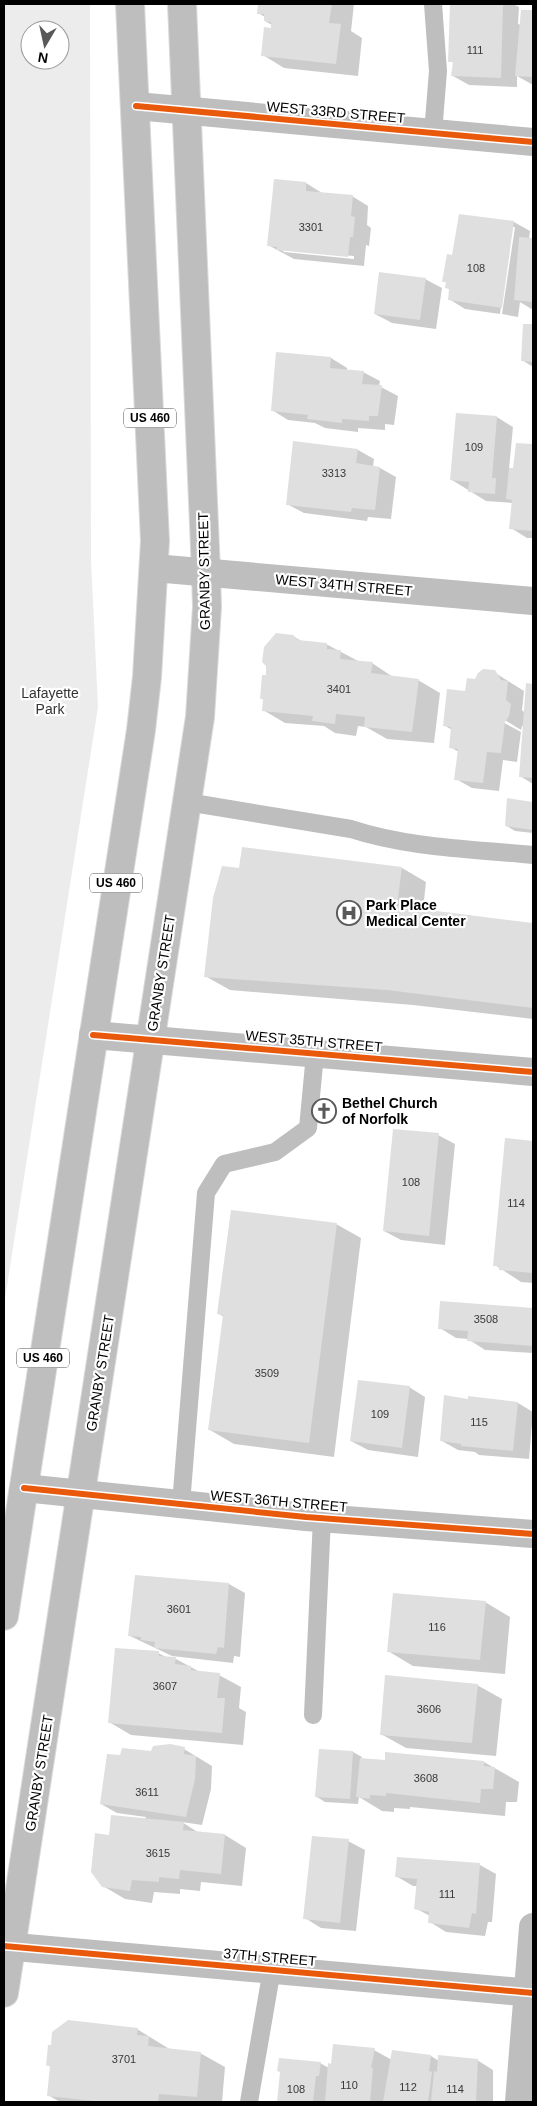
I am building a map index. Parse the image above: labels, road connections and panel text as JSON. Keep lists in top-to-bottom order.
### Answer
{
  "streets": {
    "main road": [
      "WEST 33RD STREET",
      "US 460",
      "GRANBY STREET",
      "WEST 34TH STREET",
      "WEST 35TH STREET",
      "WEST 36TH STREET",
      "37TH STREET"
    ]
  },
  "crossings": [
    ["WEST 33RD STREET", "US 460"],
    ["WEST 33RD STREET", "GRANBY STREET"],
    ["US 460", "WEST 34TH STREET"],
    ["US 460", "WEST 35TH STREET"],
    ["US 460", "WEST 36TH STREET"],
    ["GRANBY STREET", "WEST 34TH STREET"],
    ["GRANBY STREET", "WEST 35TH STREET"],
    ["GRANBY STREET", "WEST 36TH STREET"],
    ["GRANBY STREET", "37TH STREET"]
  ],
  "parks": ["Lafayette Park"],
  "places": {
    "hospital": ["Park Place Medical Center"],
    "church": ["Bethel Church of Norfolk"]
  },
  "house_numbers": [
    "111",
    "3301",
    "108",
    "109",
    "3313",
    "3401",
    "108",
    "114",
    "3508",
    "3509",
    "109",
    "115",
    "3601",
    "116",
    "3607",
    "3606",
    "3608",
    "3611",
    "3615",
    "111",
    "3701",
    "110",
    "112",
    "108",
    "114"
  ],
  "north": "bottom"
}
